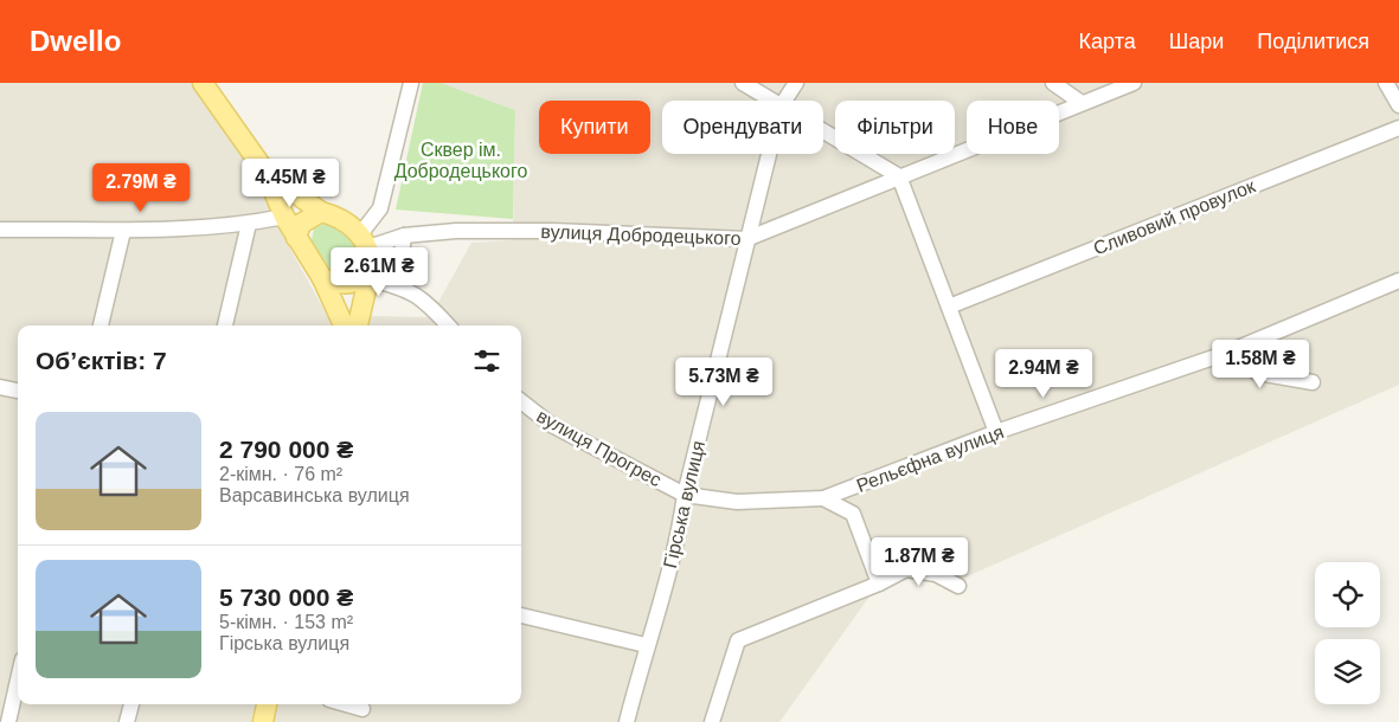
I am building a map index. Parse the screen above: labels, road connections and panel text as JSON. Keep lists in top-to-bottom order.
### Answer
{
  "streets": {
    "street": [
      "Сливовий провулок",
      "вулиця Добродецького",
      "вулиця Прогрес",
      "Рельєфна вулиця",
      "Гірська вулиця"
    ]
  },
  "crossings": [
    ["вулиця Добродецького", "Гірська вулиця"],
    ["вулиця Прогрес", "Рельєфна вулиця"],
    ["вулиця Прогрес", "Гірська вулиця"],
    ["Рельєфна вулиця", "Гірська вулиця"]
  ],
  "parks": ["Сквер ім. Добродецького"],
  "page": {
    "header": "Dwello",
    "nav": ["Карта", "Шари", "Поділитися"],
    "chip": [
      "Купити",
      "Орендувати",
      "Фільтри",
      "Нове"
    ],
    "price": [
      "4.45M ₴",
      "2.79M ₴",
      "2.61M ₴",
      "1.58M ₴",
      "2.94M ₴",
      "5.73M ₴",
      "1.87M ₴"
    ],
    "heading": "Об’єктів: 7",
    "list": [
      {
        "name": "2 790 000 ₴",
        "note": "2-кімн. · 76 m² · Варсавинська вулиця"
      },
      {
        "name": "5 730 000 ₴",
        "note": "5-кімн. · 153 m² · Гірська вулиця"
      }
    ]
  }
}
